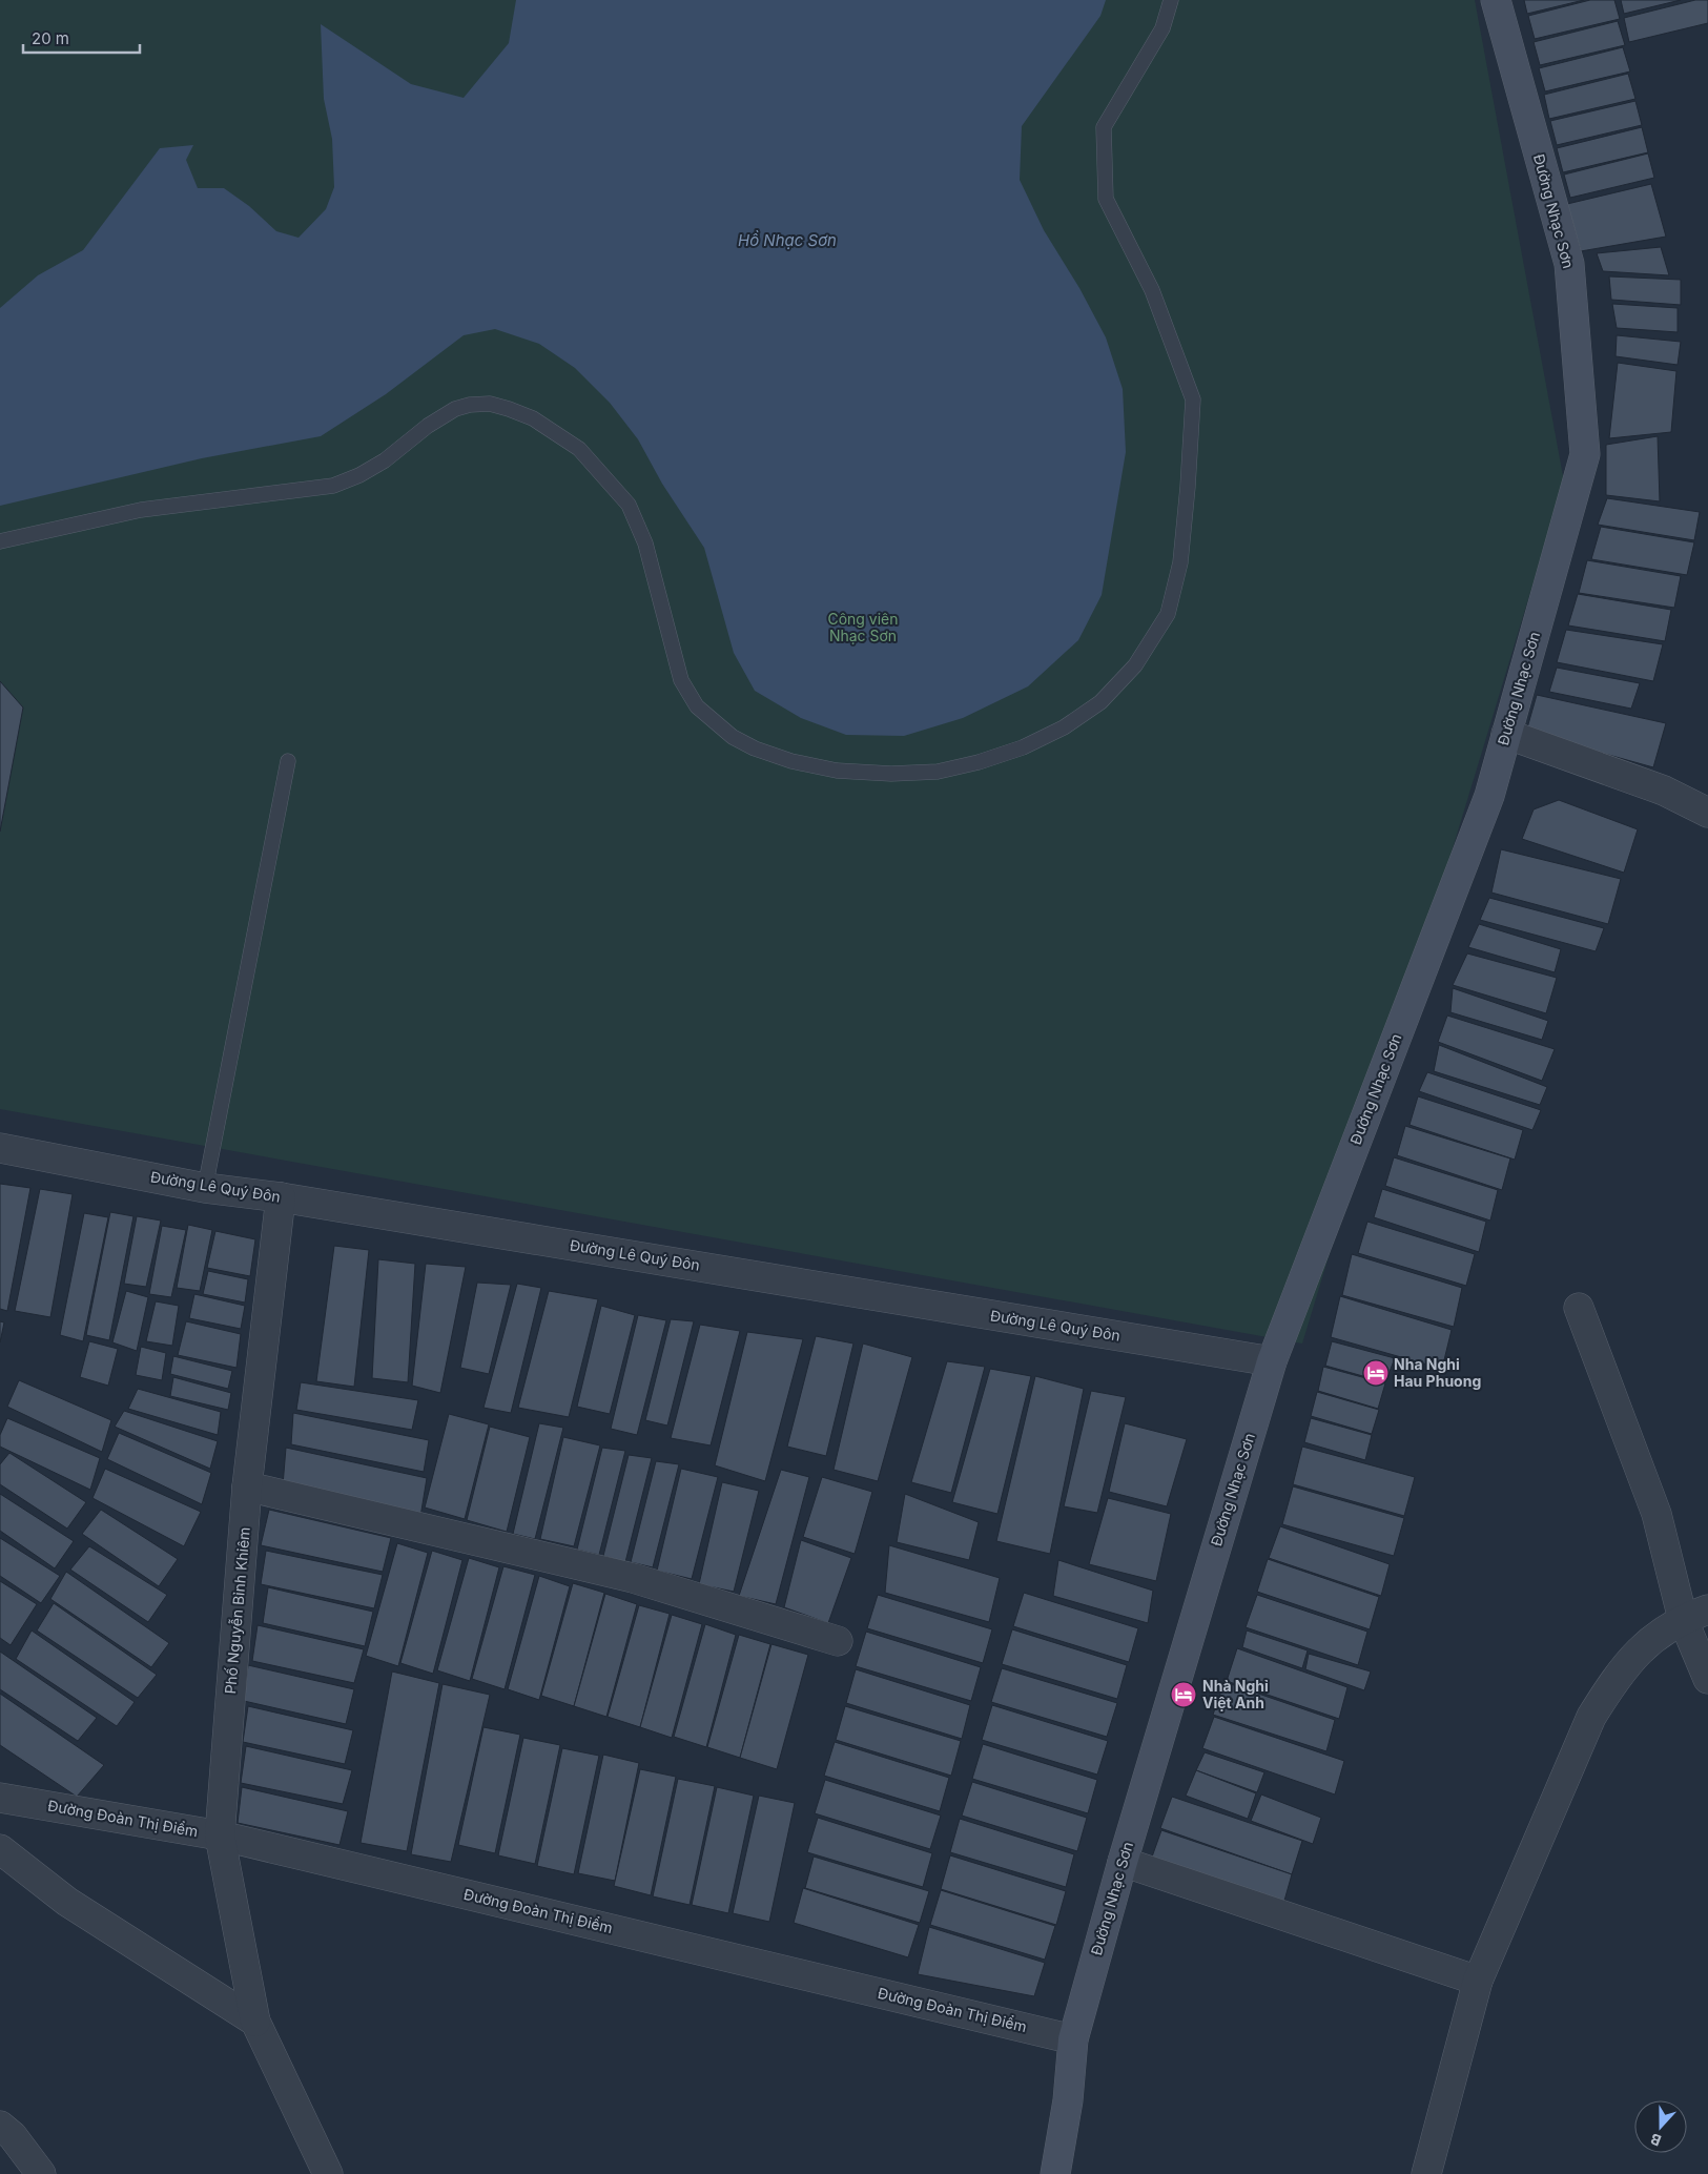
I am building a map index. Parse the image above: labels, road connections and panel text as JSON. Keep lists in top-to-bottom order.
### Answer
{
  "streets": {
    "main road": ["Đường Nhạc Sơn"],
    "street": ["Đường Lê Quý Đôn", "Phố Nguyễn Bỉnh Khiêm", "Đường Đoàn Thị Điểm"]
  },
  "crossings": [
    ["Đường Nhạc Sơn", "Đường Lê Quý Đôn"],
    ["Đường Nhạc Sơn", "Đường Đoàn Thị Điểm"],
    ["Đường Lê Quý Đôn", "Phố Nguyễn Bỉnh Khiêm"],
    ["Phố Nguyễn Bỉnh Khiêm", "Đường Đoàn Thị Điểm"]
  ],
  "water": ["Hồ Nhạc Sơn"],
  "parks": ["Công viên Nhạc Sơn"],
  "places": {
    "hotel": ["Nha Nghi Hau Phuong", "Nhà Nghỉ Việt Anh"]
  },
  "scale_bar": "20 m",
  "north": "bottom"
}
